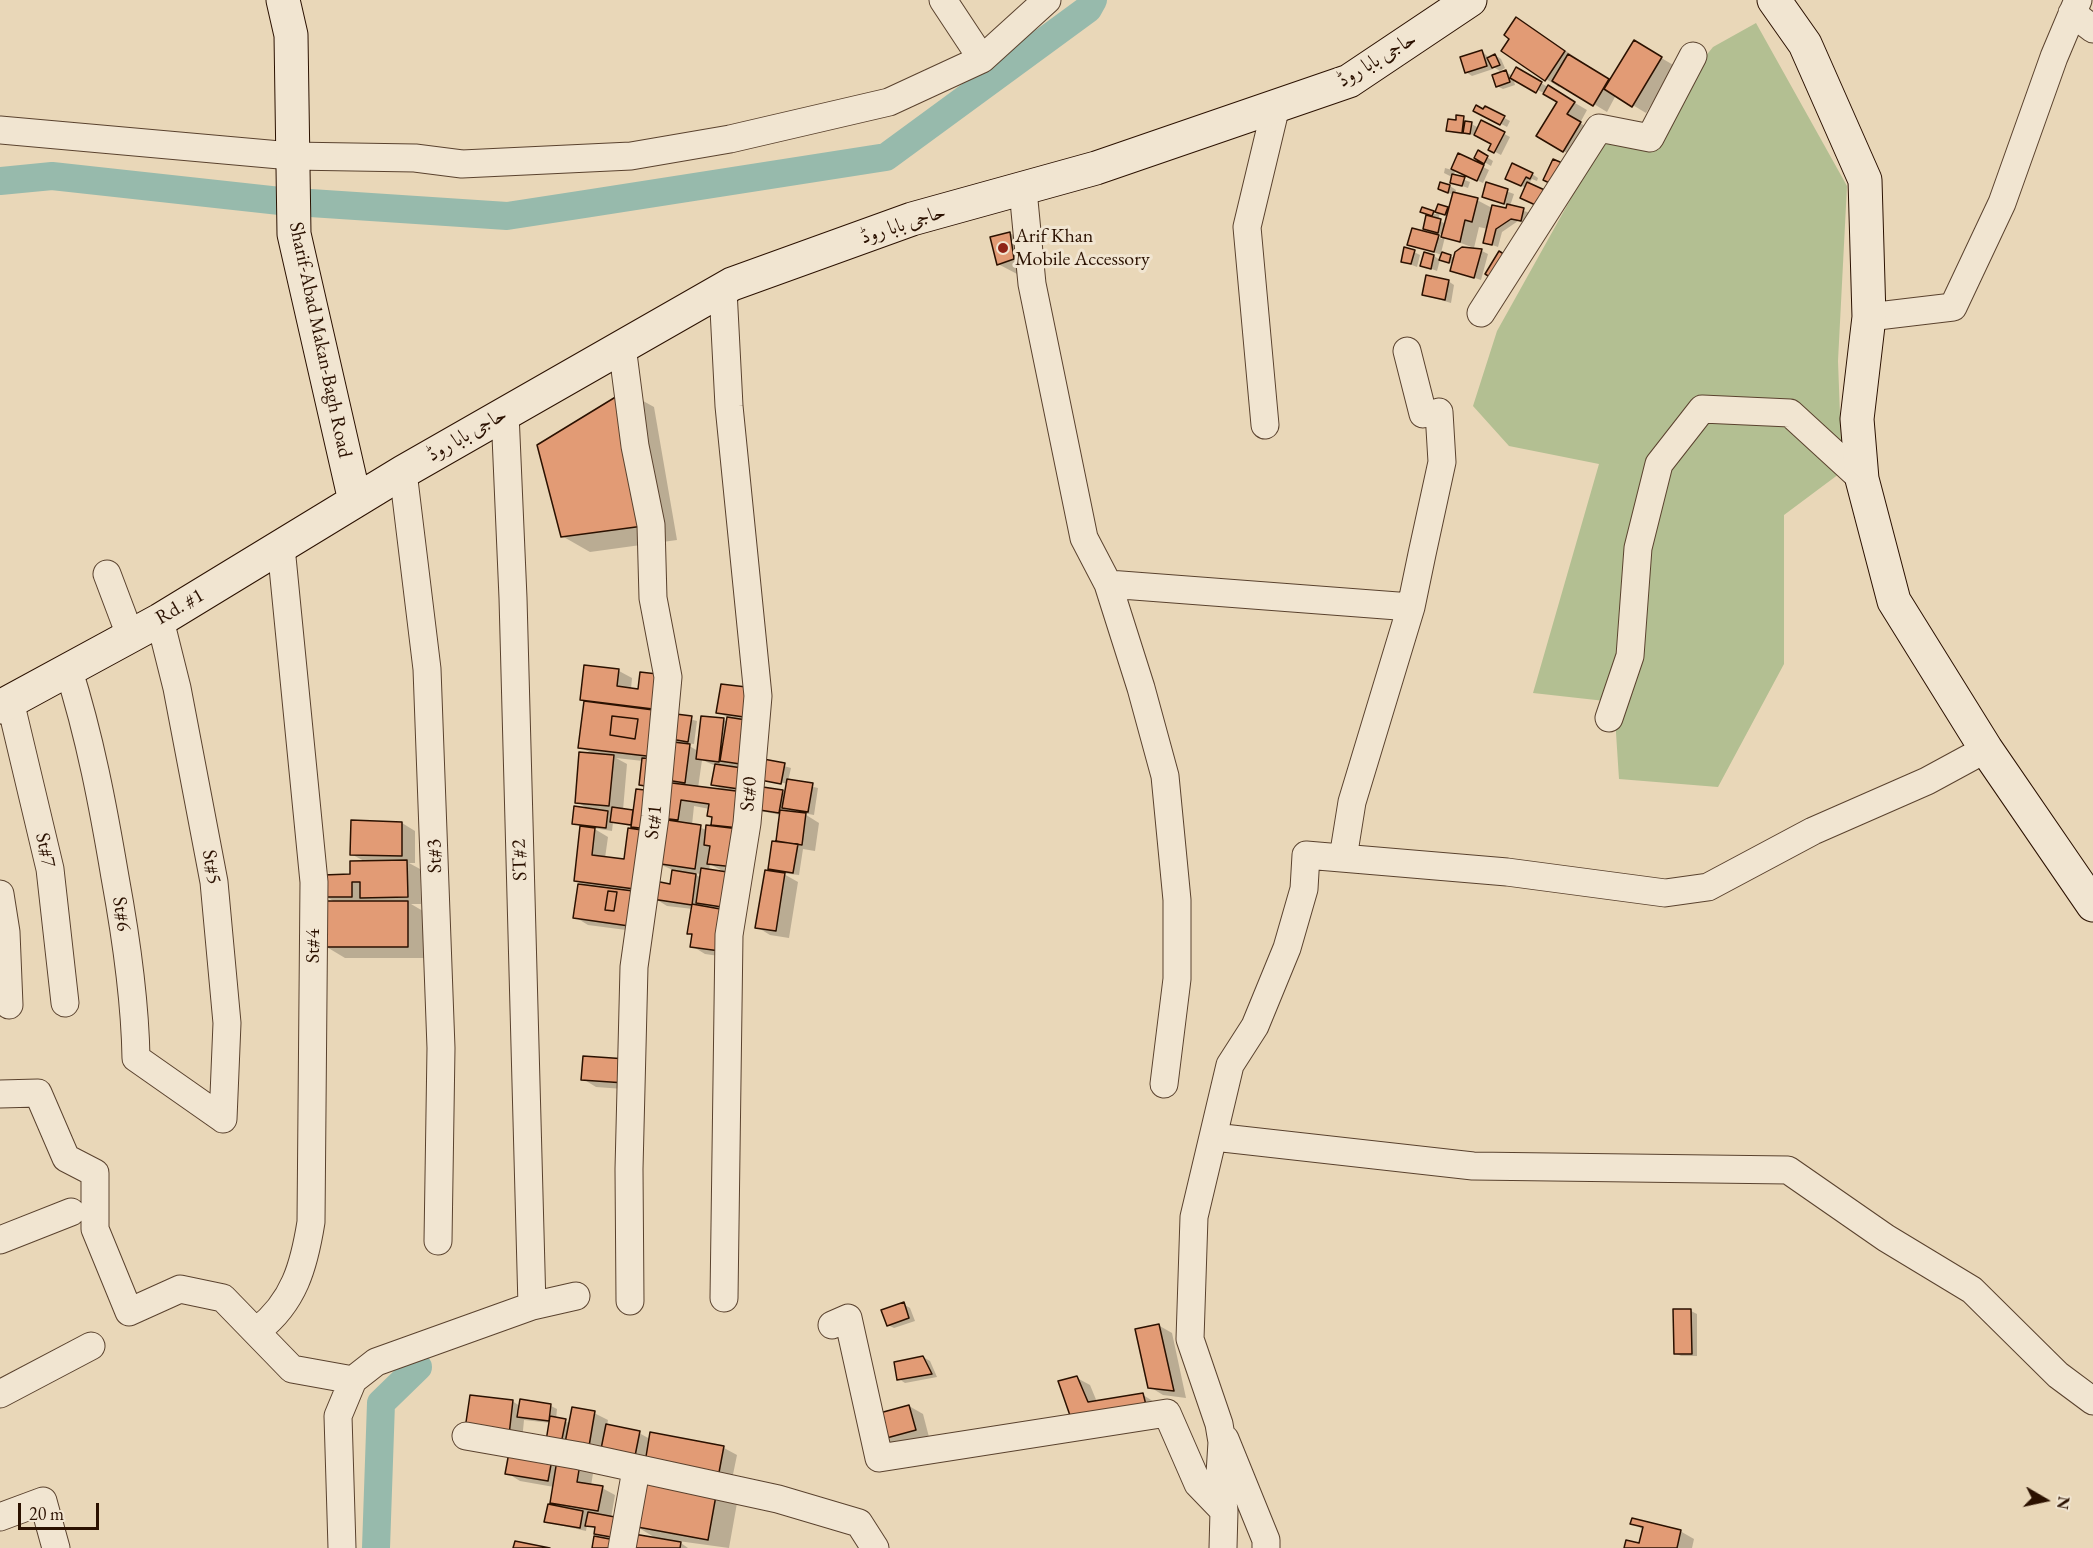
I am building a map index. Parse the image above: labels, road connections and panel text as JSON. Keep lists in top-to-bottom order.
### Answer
{
  "streets": {
    "main road": ["حاجی بابا روڈ", "Sharif-Abad Makan-Bagh Road", "Rd. #1"],
    "street": [
      "St#0",
      "St#1",
      "St#7",
      "St#3",
      "ST#2",
      "St#5",
      "St#6",
      "St#4"
    ]
  },
  "crossings": [
    ["حاجی بابا روڈ", "Sharif-Abad Makan-Bagh Road"],
    ["حاجی بابا روڈ", "Rd. #1"],
    ["حاجی بابا روڈ", "St#0"],
    ["حاجی بابا روڈ", "St#1"],
    ["حاجی بابا روڈ", "St#3"],
    ["حاجی بابا روڈ", "ST#2"],
    ["Sharif-Abad Makan-Bagh Road", "Rd. #1"],
    ["Rd. #1", "St#7"],
    ["Rd. #1", "St#5"],
    ["Rd. #1", "St#6"],
    ["Rd. #1", "St#4"],
    ["St#5", "St#6"]
  ],
  "places": ["Arif Khan Mobile Accessory"],
  "scale_bar": "20 m",
  "north": "right"
}
